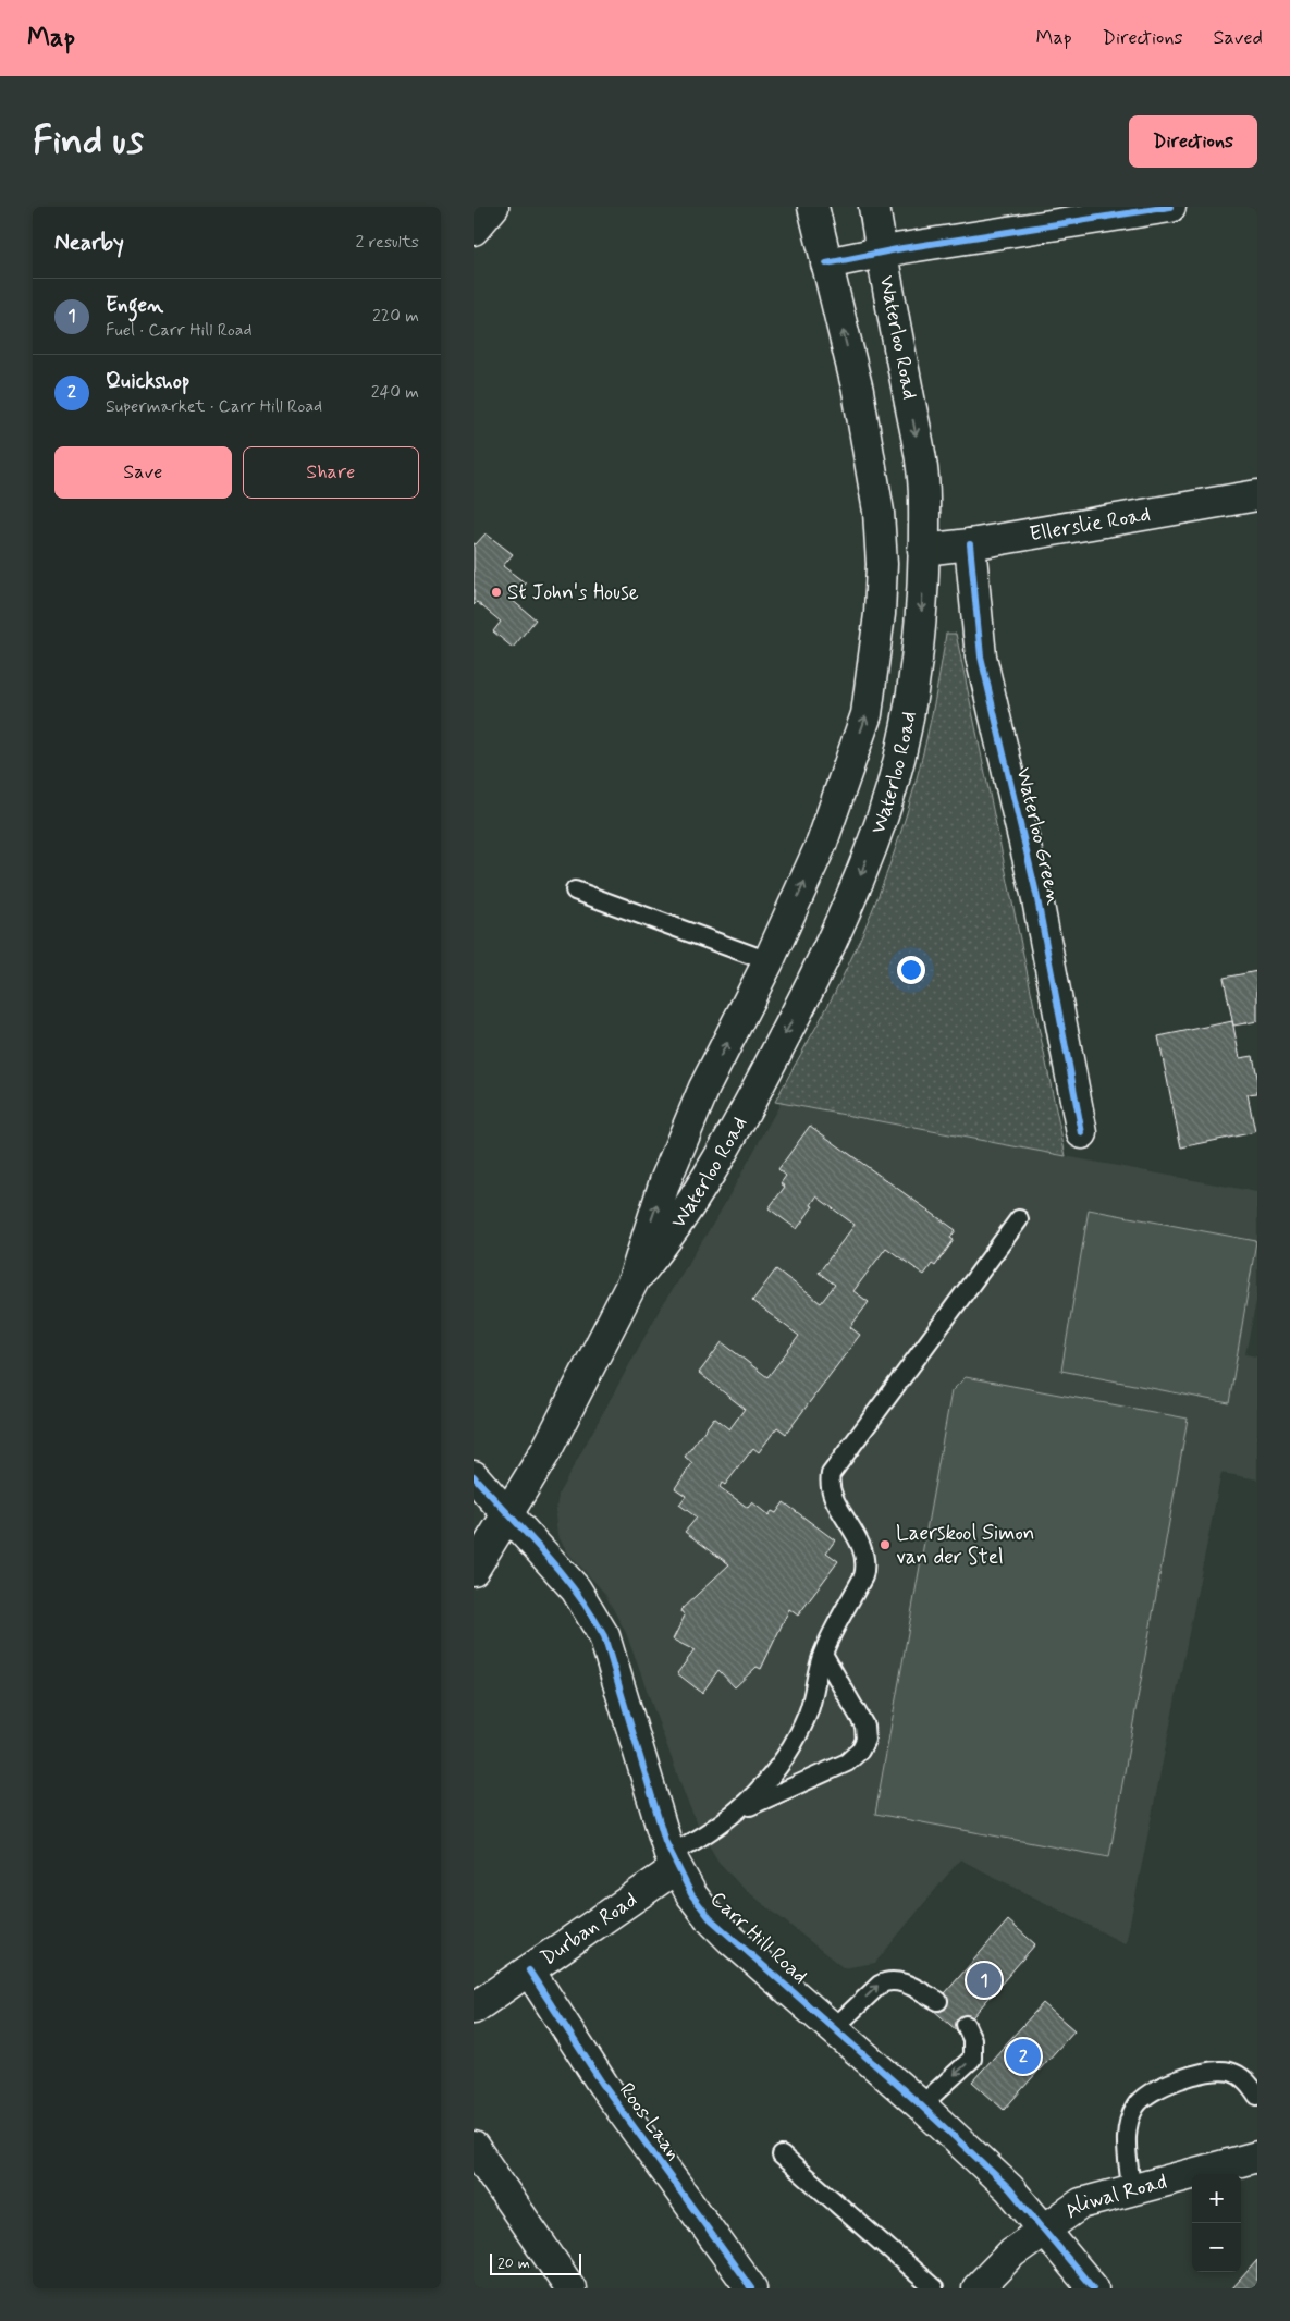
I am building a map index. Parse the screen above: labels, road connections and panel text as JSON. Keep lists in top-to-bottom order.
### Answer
{
  "streets": {
    "street": [
      "Waterloo Road",
      "Ellerslie Road",
      "Waterloo Green",
      "Durban Road",
      "Carr Hill Road",
      "Roos Laan",
      "Aliwal Road"
    ]
  },
  "crossings": [
    ["Waterloo Road", "Ellerslie Road"],
    ["Waterloo Road", "Carr Hill Road"],
    ["Ellerslie Road", "Waterloo Green"],
    ["Durban Road", "Carr Hill Road"],
    ["Durban Road", "Roos Laan"],
    ["Carr Hill Road", "Aliwal Road"]
  ],
  "places": ["St John's House", "Laerskool Simon van der Stel"],
  "scale_bar": "20 m",
  "page": {
    "header": "Map",
    "nav": ["Map", "Directions", "Saved"],
    "buttons": [
      "Directions",
      ["Save", "Share"]
    ],
    "title": "Find us",
    "heading": ["Nearby", "2 results"],
    "list": [
      {
        "mark": "1",
        "name": "Engen",
        "note": "Fuel · Carr Hill Road",
        "value": "220 m"
      },
      {
        "mark": "2",
        "name": "Quickshop",
        "note": "Supermarket · Carr Hill Road",
        "value": "240 m"
      }
    ],
    "pins": ["1", "2"],
    "map_buttons": ["+", "−"],
    "scale": "20 m"
  }
}
